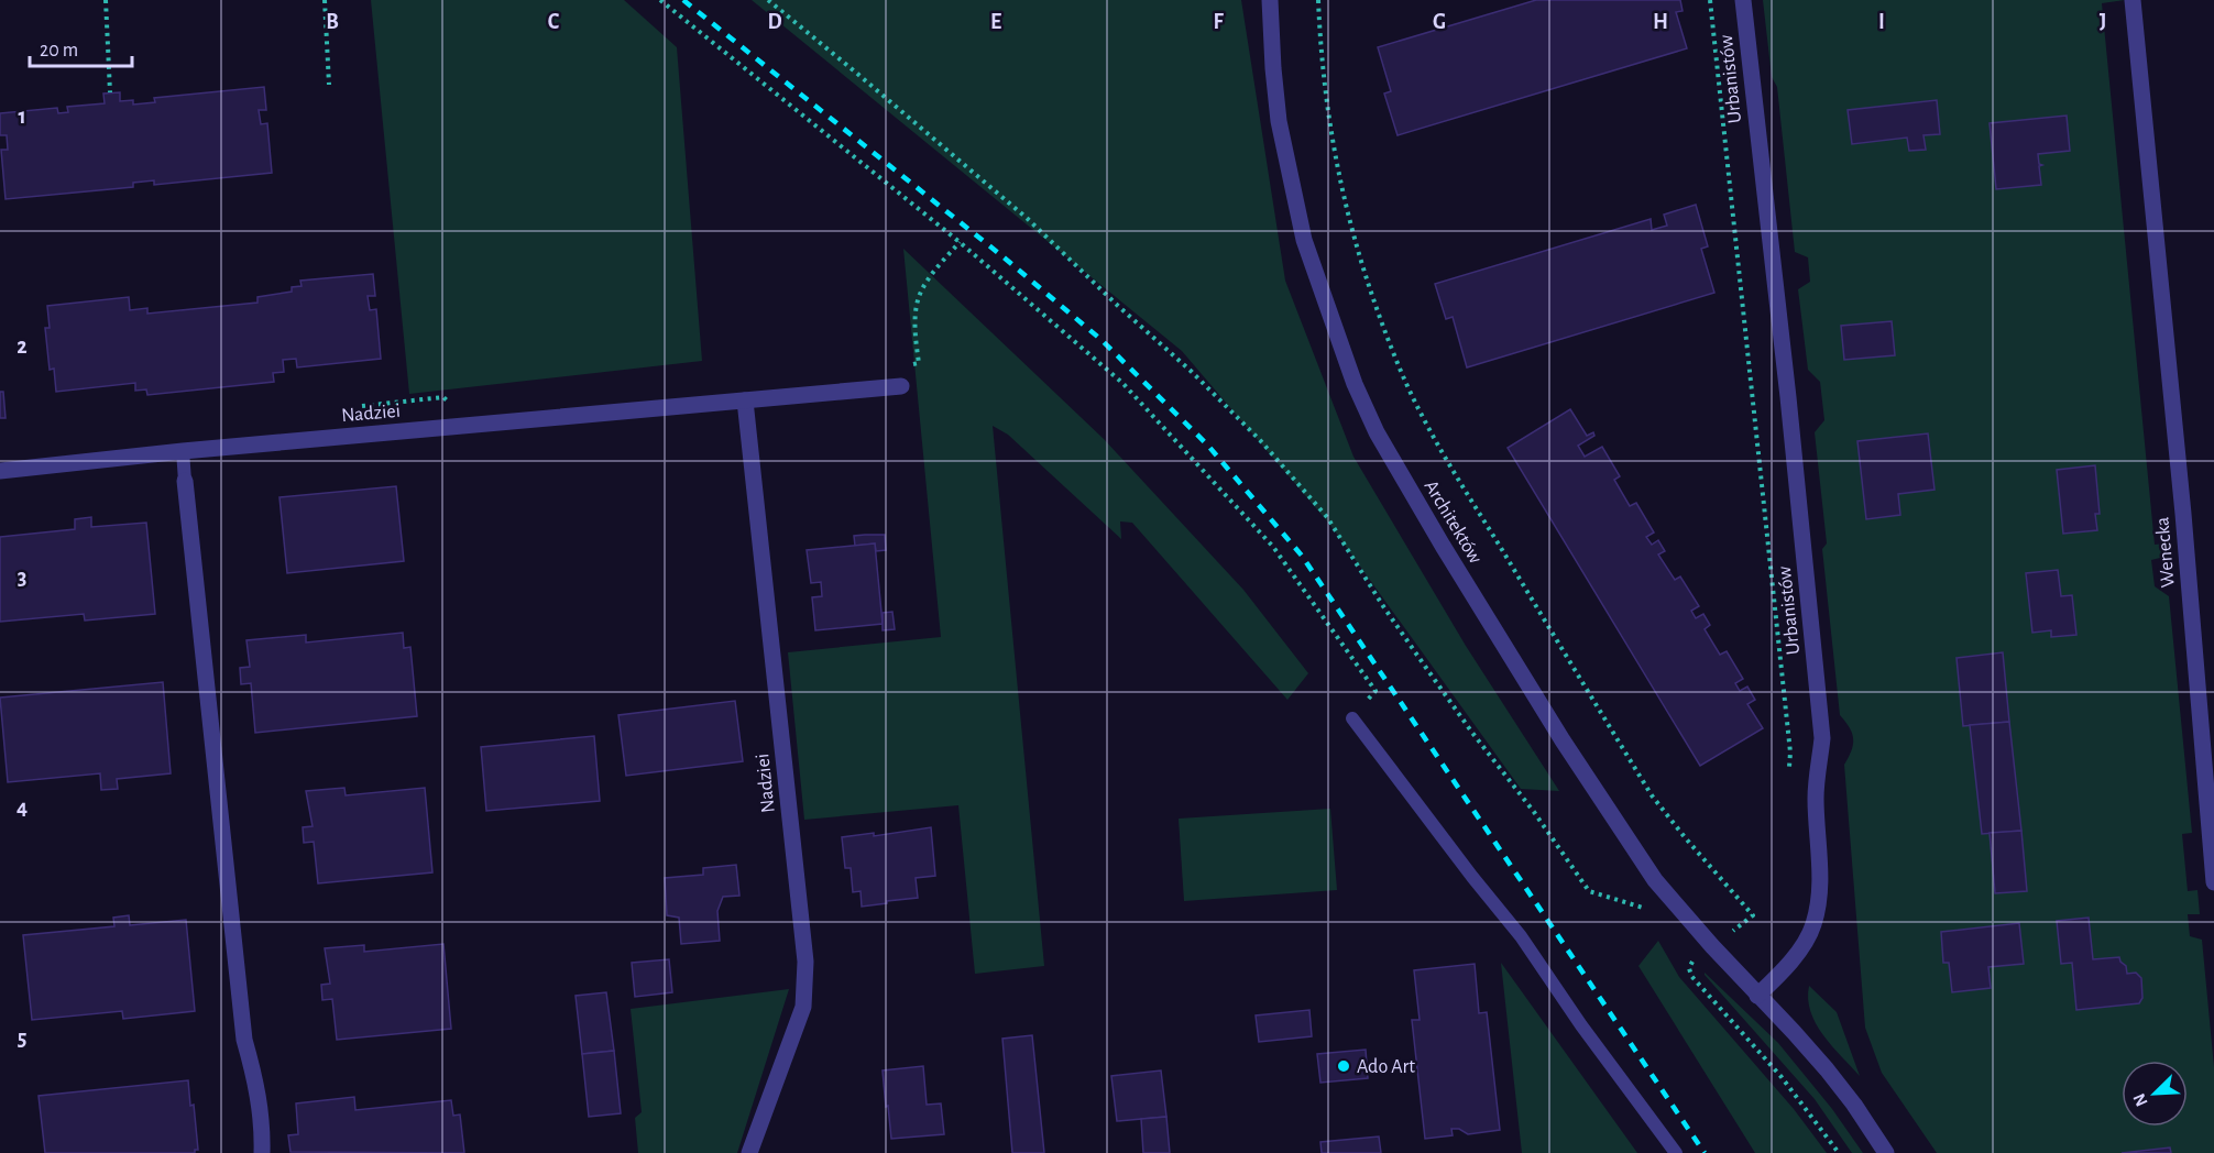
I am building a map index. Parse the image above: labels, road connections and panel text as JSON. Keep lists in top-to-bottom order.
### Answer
{
  "streets": {
    "street": [
      "Urbanistów",
      "Nadziei",
      "Architektów",
      "Wenecka"
    ]
  },
  "crossings": [
    ["Urbanistów", "Architektów"]
  ],
  "places": ["Ado Art"],
  "scale_bar": "20 m",
  "north": "bottom left",
  "grid": {
    "columns": [
      "B",
      "C",
      "D",
      "E",
      "F",
      "G",
      "H",
      "I",
      "J"
    ],
    "rows": [
      "1",
      "2",
      "3",
      "4",
      "5"
    ]
  }
}
